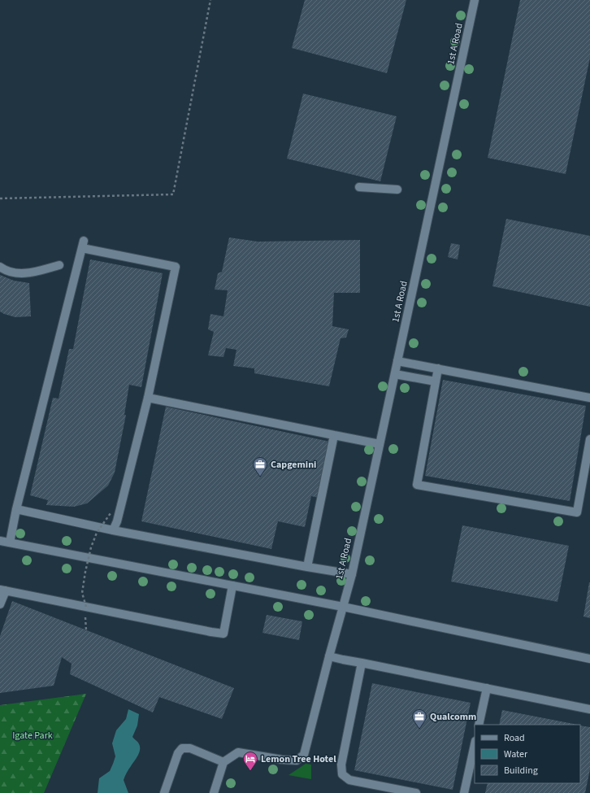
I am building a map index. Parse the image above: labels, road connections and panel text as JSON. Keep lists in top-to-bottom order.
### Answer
{
  "streets": {
    "street": ["1st A Road"]
  },
  "parks": ["Igate Park"],
  "places": {
    "office": ["Capgemini", "Qualcomm"],
    "hotel": ["Lemon Tree Hotel"]
  },
  "legend": ["Road", "Water", "Building"]
}
